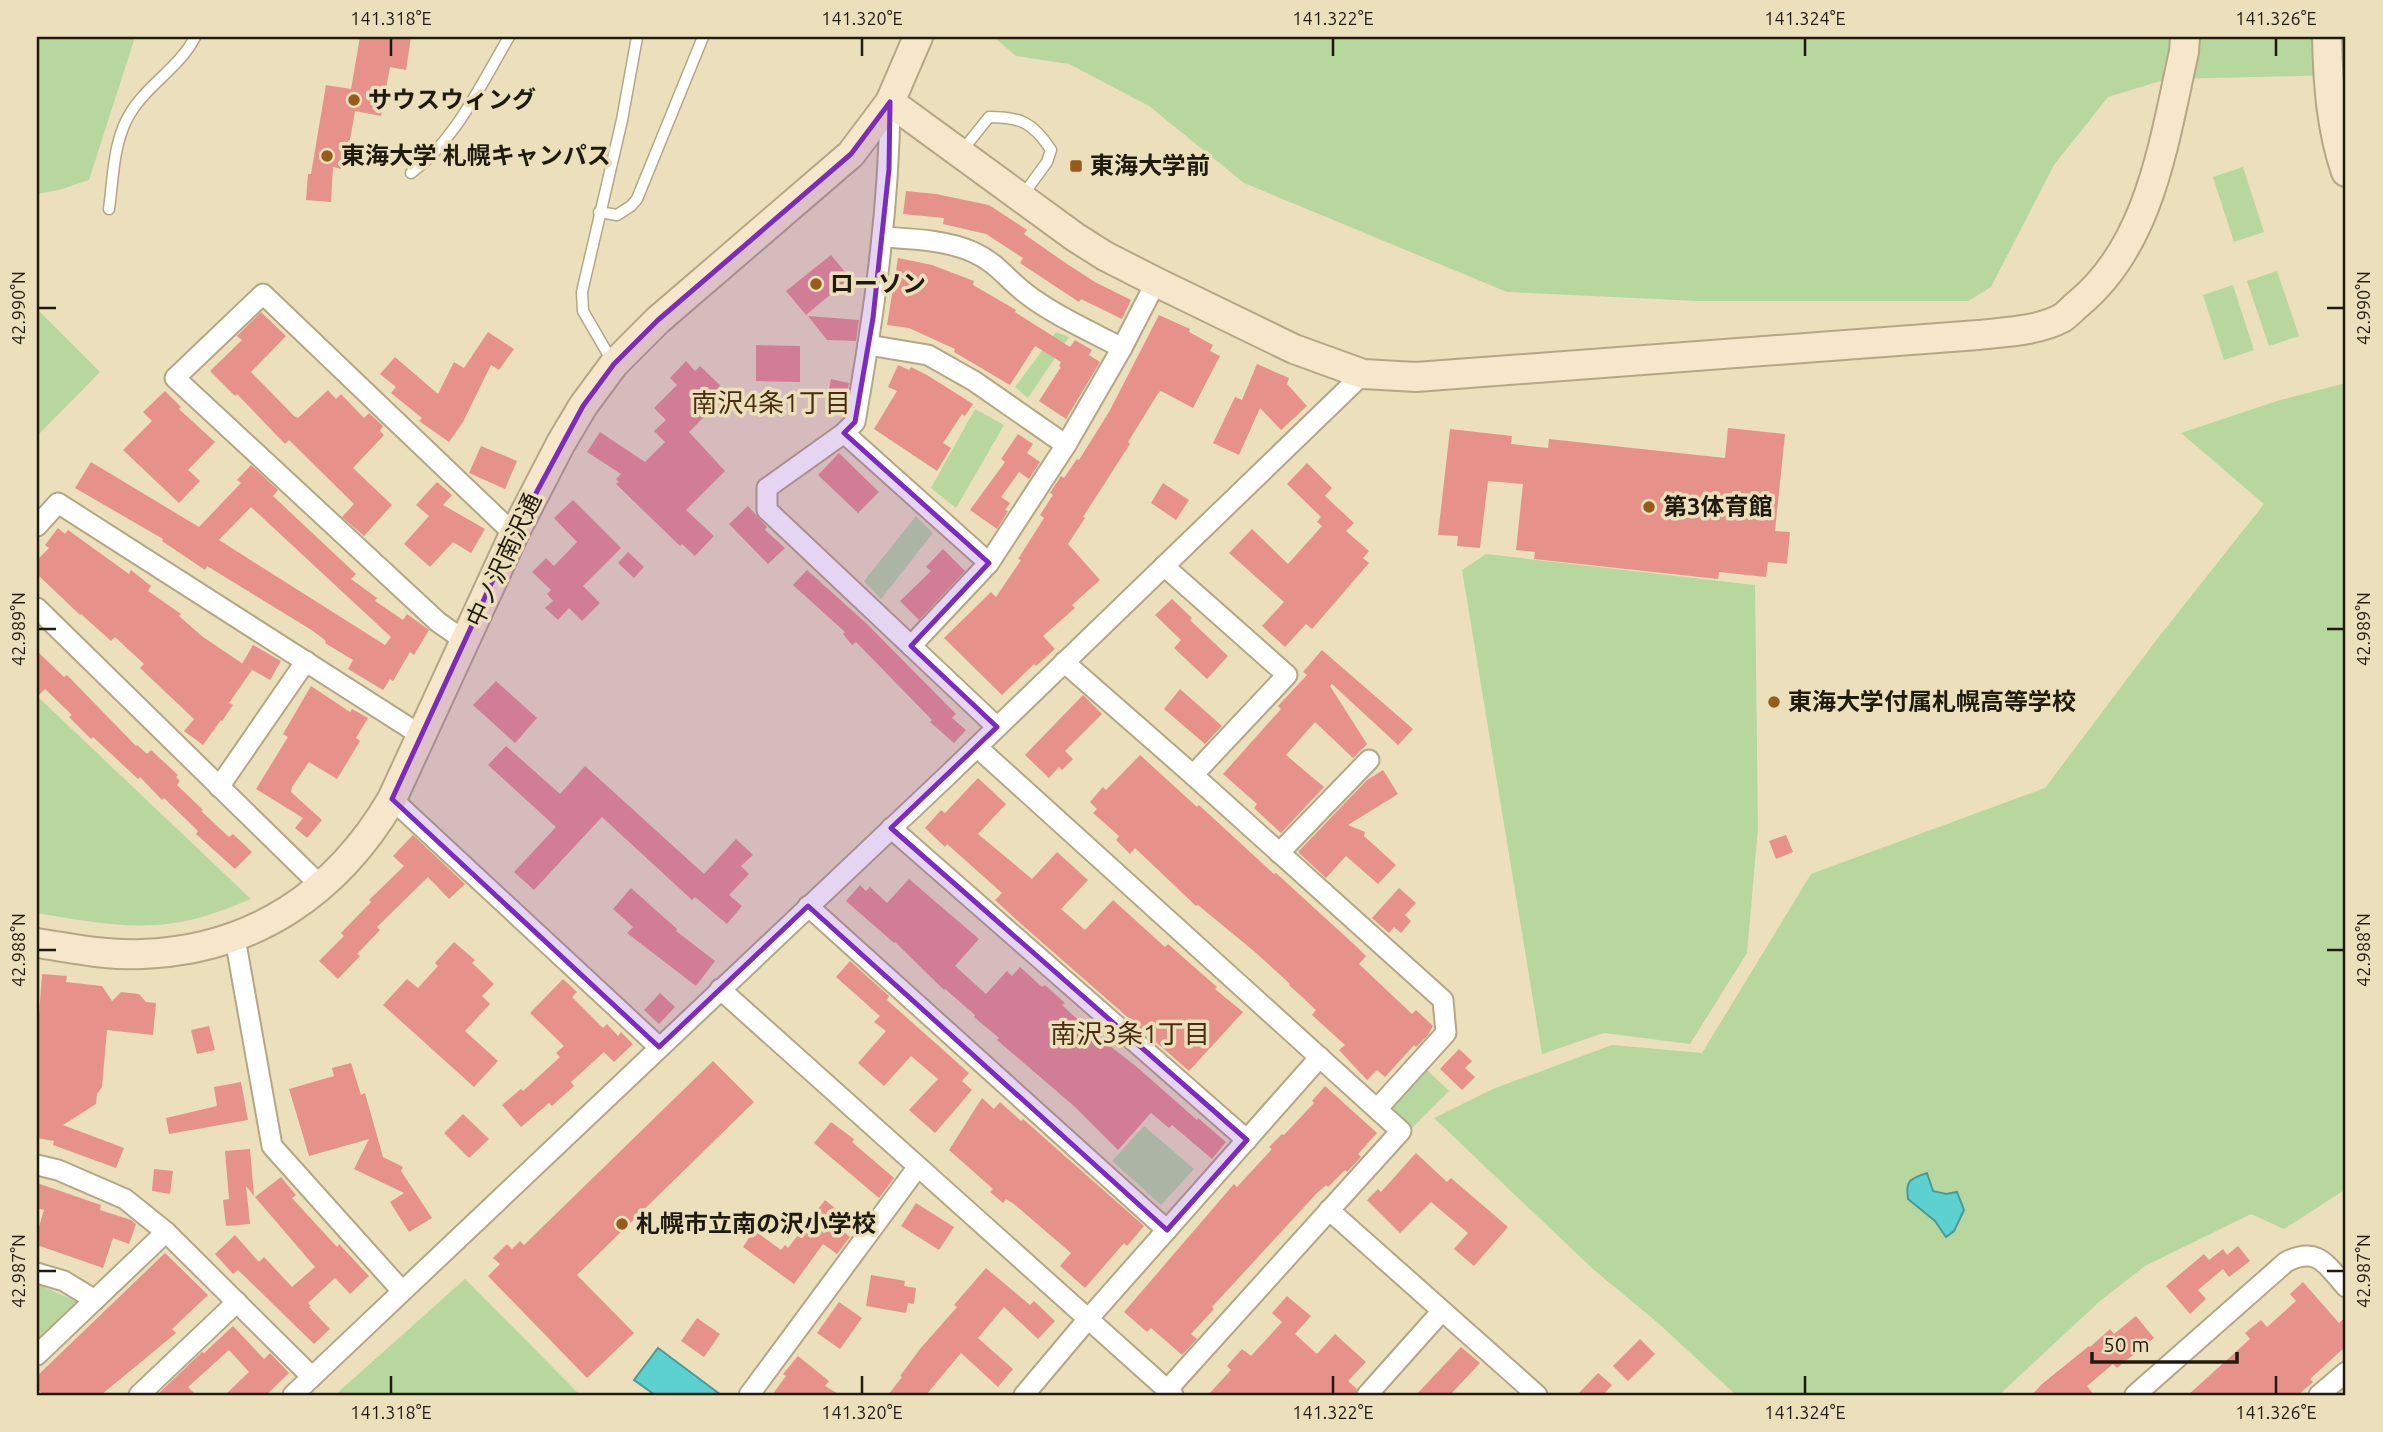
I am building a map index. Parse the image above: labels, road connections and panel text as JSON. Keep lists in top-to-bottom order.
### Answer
{
  "streets": {
    "street": ["中ノ沢南沢通"]
  },
  "districts": ["南沢4条1丁目", "南沢3条1丁目"],
  "places": {
    "other": [
      "サウスウィング",
      "東海大学 札幌キャンパス",
      "ローソン",
      "第3体育館",
      "東海大学付属札幌高等学校",
      "札幌市立南の沢小学校"
    ],
    "transit": ["東海大学前"]
  },
  "scale_bar": "50 m",
  "coordinates": [
    "141.318°E",
    "141.320°E",
    "141.322°E",
    "141.324°E",
    "141.326°E",
    "42.990°N",
    "42.989°N",
    "42.988°N",
    "42.987°N"
  ]
}
